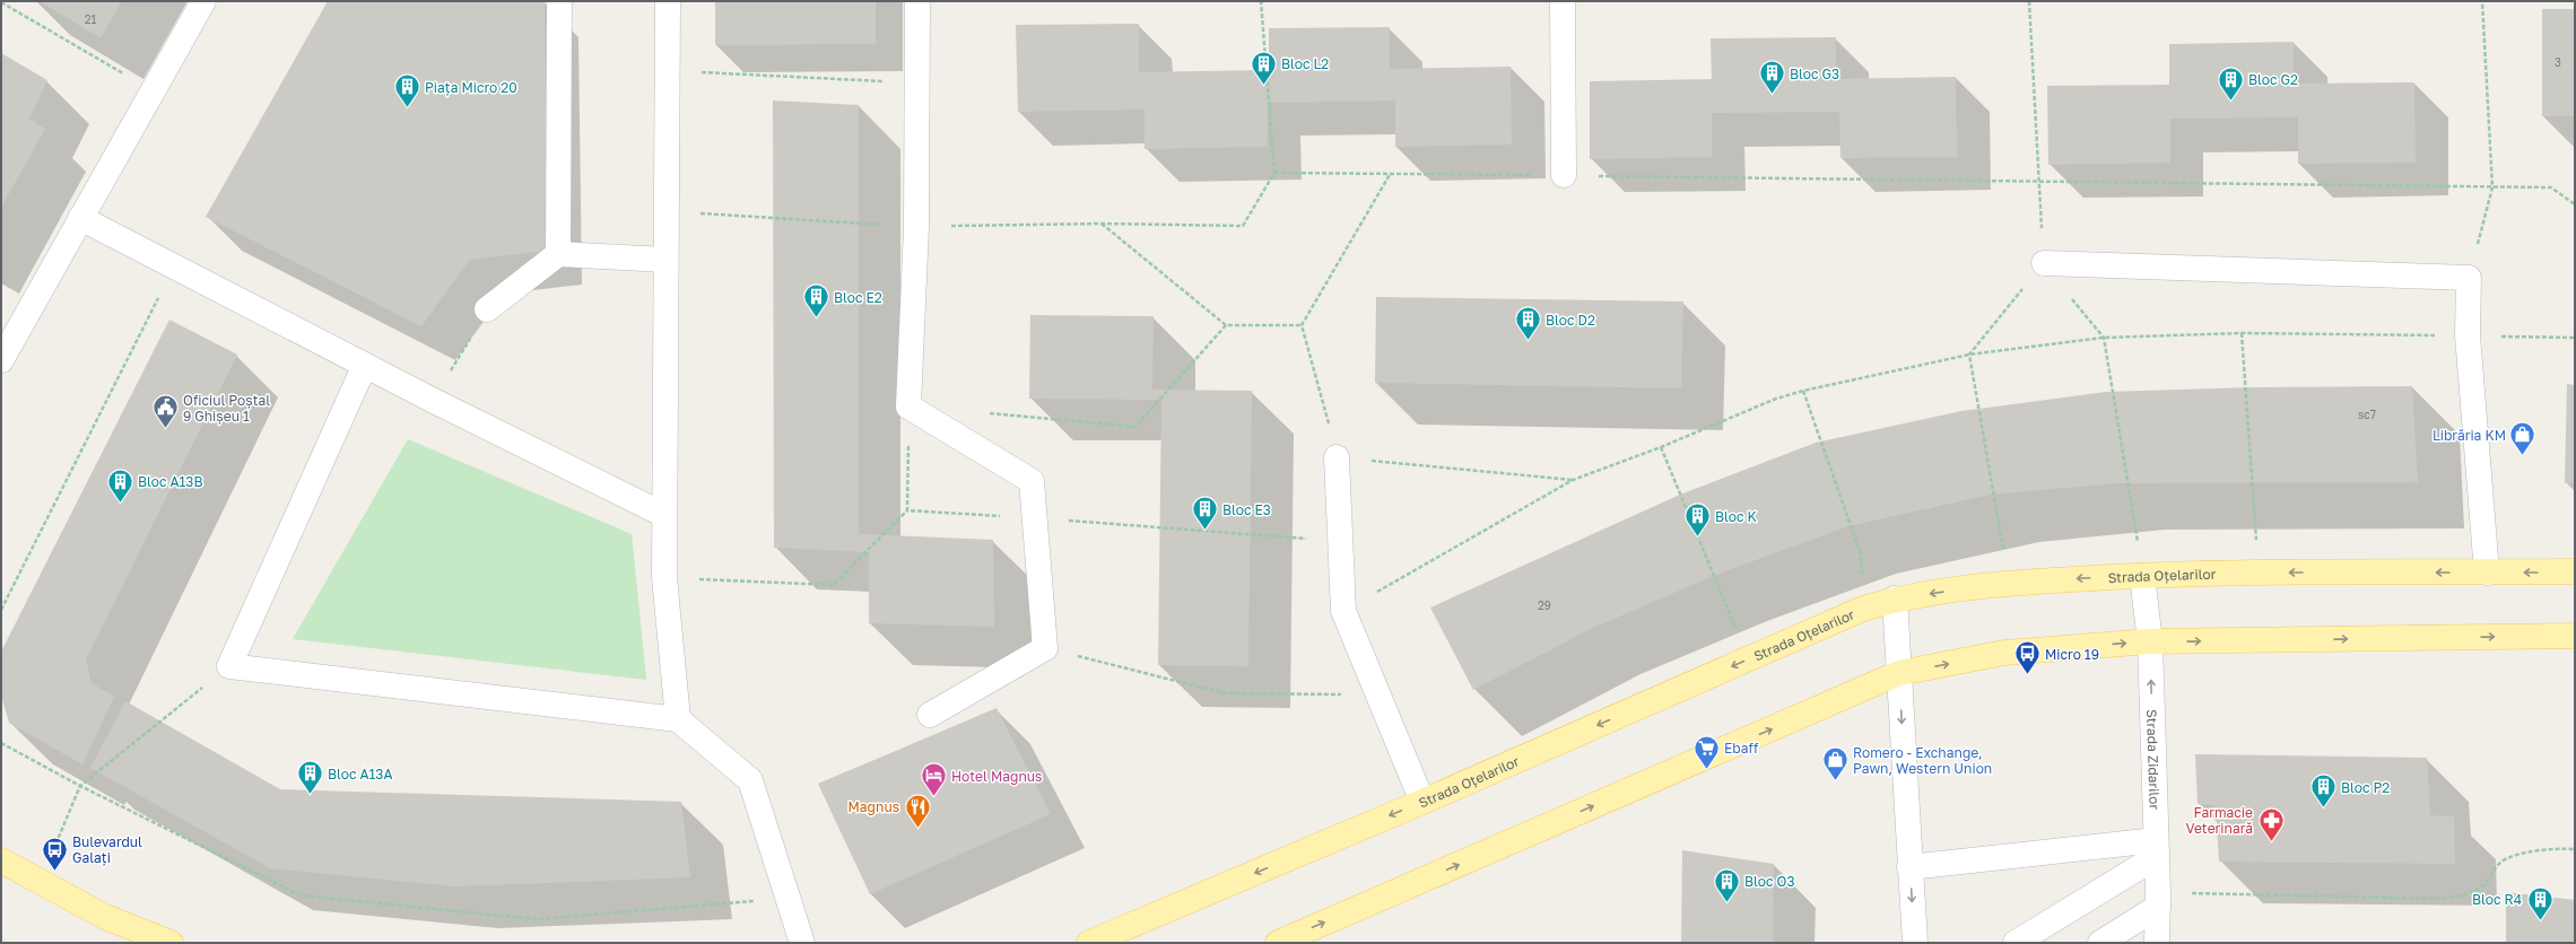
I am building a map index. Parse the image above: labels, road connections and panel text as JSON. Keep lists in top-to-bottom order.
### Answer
{
  "streets": {
    "main road": ["Strada Oțelarilor"],
    "street": ["Strada Zidarilor"]
  },
  "crossings": [
    ["Strada Oțelarilor", "Strada Zidarilor"]
  ],
  "one_way": ["Strada Zidarilor"],
  "places": {
    "building": [
      "Bloc L2",
      "Bloc G3",
      "Bloc G2",
      "Piața Micro 20",
      "Bloc E2",
      "Bloc D2",
      "Bloc A13B",
      "Bloc E3",
      "Bloc K",
      "Bloc A13A",
      "Bloc P2",
      "Bloc O3",
      "Bloc R4"
    ],
    "public building": ["Oficiul Poștal 9 Ghișeu 1"],
    "shop": ["Librăria KM", "Romero - Exchange, Pawn, Western Union"],
    "bus stop": ["Micro 19", "Bulevardul Galați"],
    "supermarket": ["Ebaff"],
    "hotel": ["Hotel Magnus"],
    "restaurant": ["Magnus"],
    "pharmacy": ["Farmacie Veterinară"]
  },
  "house_numbers": [
    "21",
    "3",
    "sc7",
    "29"
  ]
}
